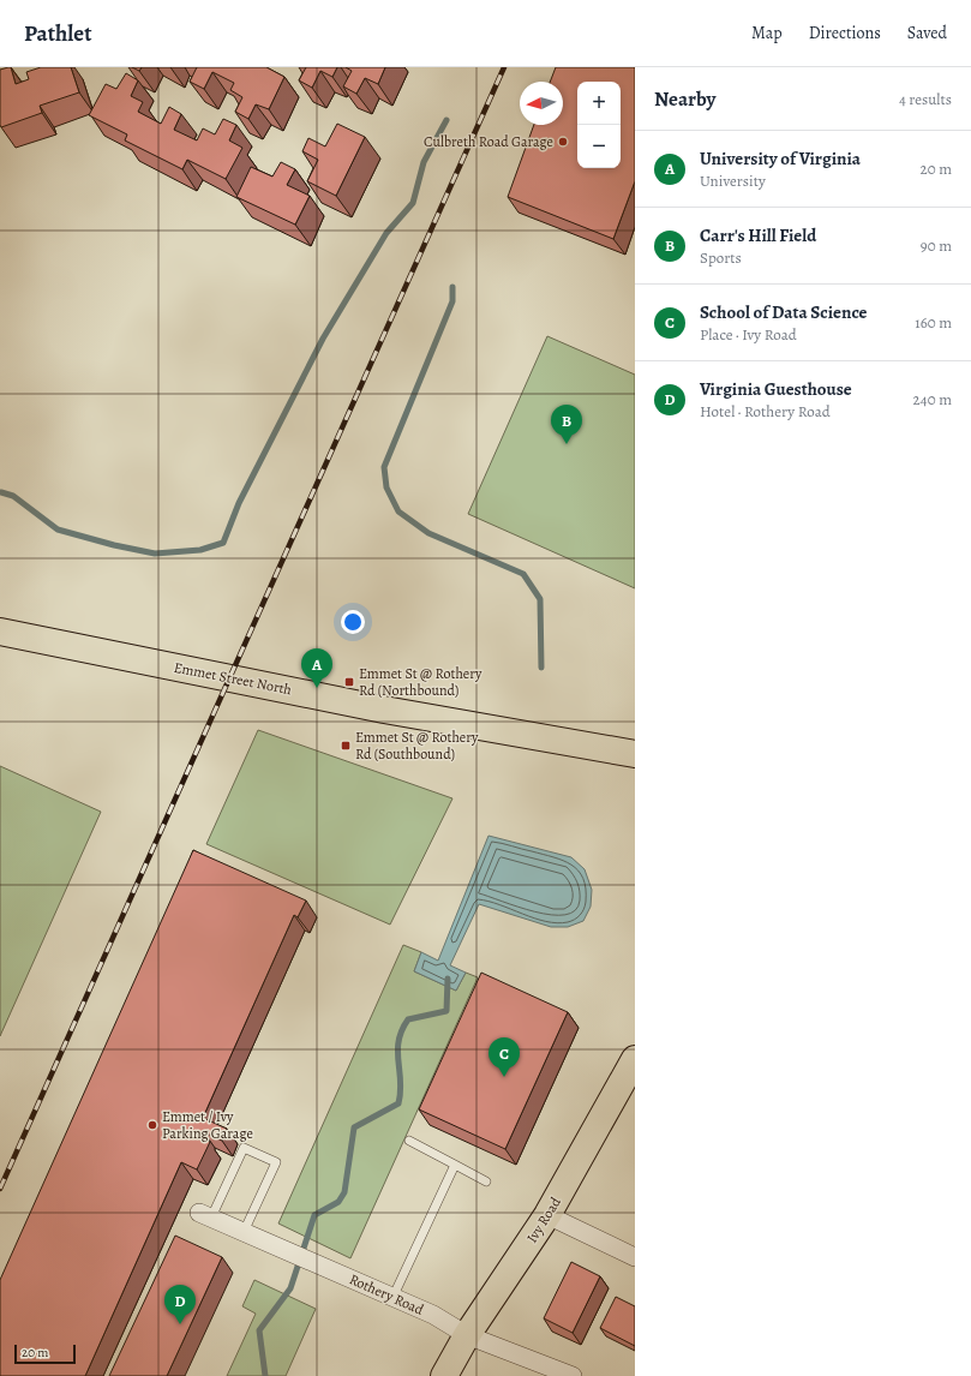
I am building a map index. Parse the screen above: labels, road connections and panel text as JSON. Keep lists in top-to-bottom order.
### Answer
{
  "streets": {
    "main road": ["Emmet Street North", "Ivy Road"],
    "street": ["Rothery Road"]
  },
  "crossings": [
    ["Ivy Road", "Rothery Road"]
  ],
  "places": {
    "other": ["Culbreth Road Garage", "Emmet / Ivy Parking Garage"],
    "transit": ["Emmet St @ Rothery Rd (Northbound)", "Emmet St @ Rothery Rd (Southbound)"]
  },
  "scale_bar": "20 m",
  "north": "left",
  "page": {
    "header": "Pathlet",
    "nav": ["Map", "Directions", "Saved"],
    "heading": ["Nearby", "4 results"],
    "map_buttons": ["+", "−"],
    "list": [
      {
        "mark": "A",
        "name": "University of Virginia",
        "note": "University",
        "value": "20 m"
      },
      {
        "mark": "B",
        "name": "Carr's Hill Field",
        "note": "Sports",
        "value": "90 m"
      },
      {
        "mark": "C",
        "name": "School of Data Science",
        "note": "Place · Ivy Road",
        "value": "160 m"
      },
      {
        "mark": "D",
        "name": "Virginia Guesthouse",
        "note": "Hotel · Rothery Road",
        "value": "240 m"
      }
    ],
    "pins": [
      "B",
      "A",
      "C",
      "D"
    ],
    "scale": "20 m"
  }
}
